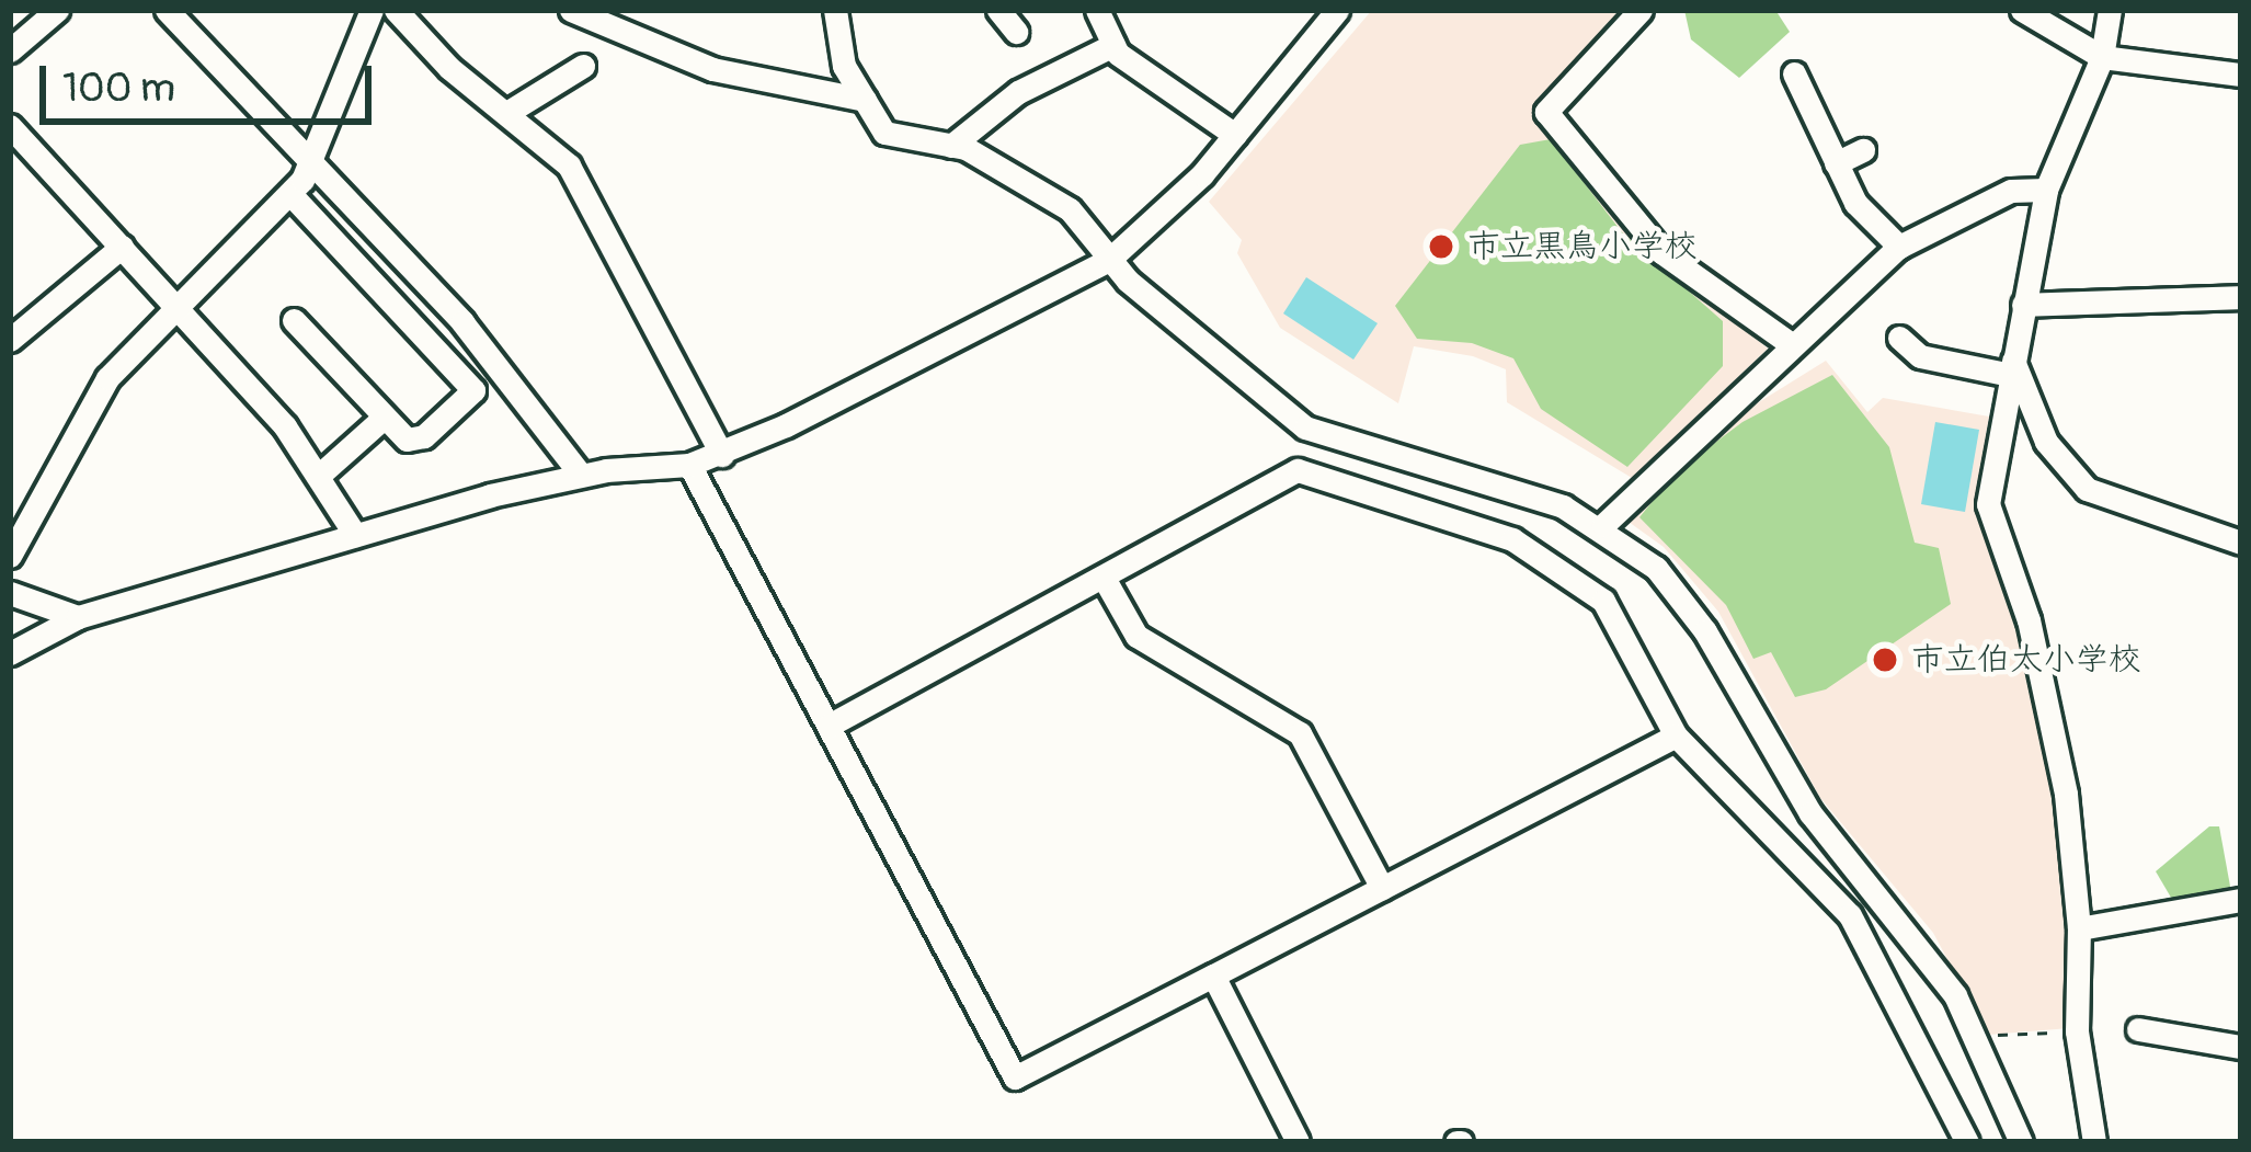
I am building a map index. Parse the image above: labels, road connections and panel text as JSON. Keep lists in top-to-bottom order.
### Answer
{
  "places": ["市立黒鳥小学校", "市立伯太小学校"],
  "scale_bar": "100 m"
}
